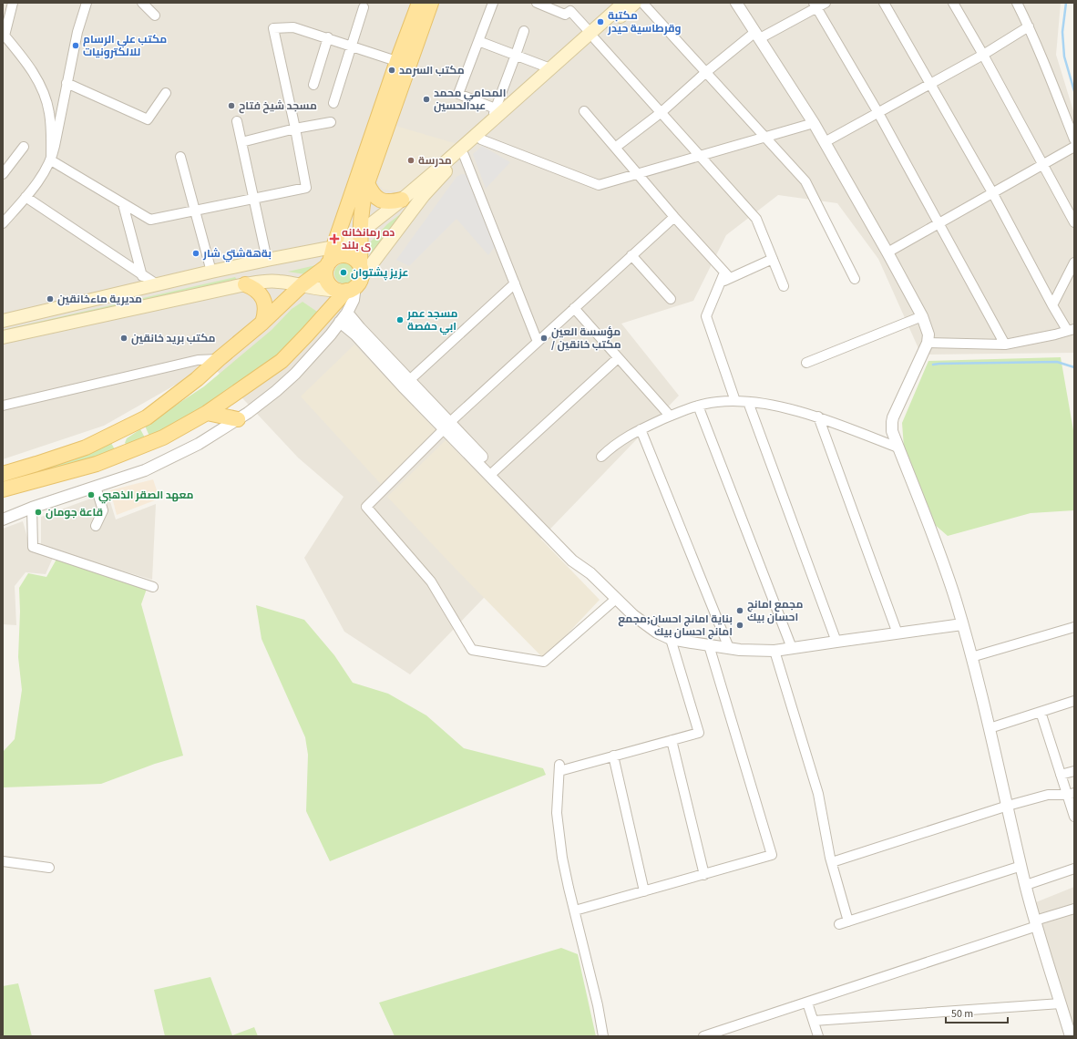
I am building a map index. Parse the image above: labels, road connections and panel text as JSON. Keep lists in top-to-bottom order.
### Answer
{
  "places": {
    "other": [
      "مكتبة وقرطاسية حيدر",
      "مكتب علي الرسام للالكترونيات",
      "مكتب السرمد",
      "المحامي محمد عبدالحسين",
      "مسجد شيخ فتاح",
      "مدرسة",
      "بةهةشتي شار",
      "عزيز پشتوان",
      "مديرية ماءخانقين",
      "مسجد عمر ابي حفصة",
      "مكتب بريد خانقين",
      "مؤسسة العين / مكتب خانقين",
      "معهد الصقر الذهبي",
      "قاعة جومان",
      "مجمع امانج احسان بيك",
      "بناية امانج احسان;مجمع امانج احسان بيك"
    ],
    "health": ["ده رمانخانه ى بلند"]
  },
  "scale_bar": "50 m"
}
